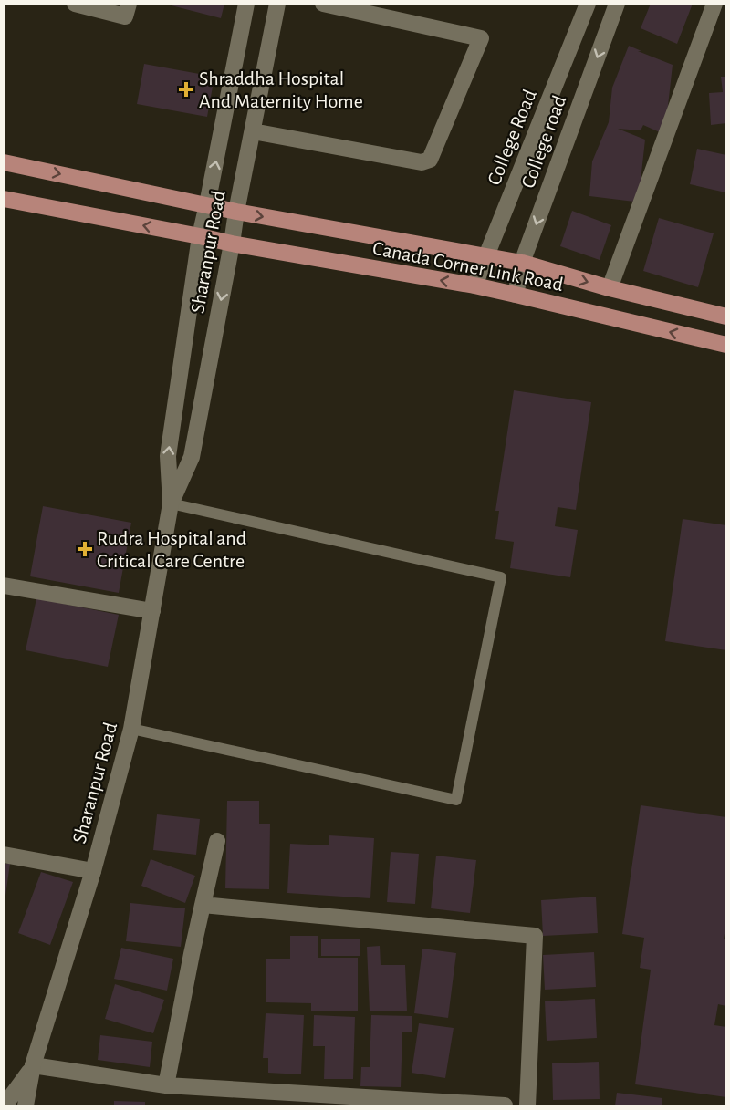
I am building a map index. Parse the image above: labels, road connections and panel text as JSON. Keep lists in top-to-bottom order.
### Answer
{
  "streets": {
    "main road": ["Canada Corner Link Road"],
    "street": ["College Road", "College road", "Sharanpur Road"]
  },
  "crossings": [
    ["College Road", "Canada Corner Link Road"],
    ["College road", "Canada Corner Link Road"],
    ["Sharanpur Road", "Canada Corner Link Road"]
  ],
  "places": {
    "health": ["Shraddha Hospital And Maternity Home", "Rudra Hospital and Critical Care Centre"]
  }
}
